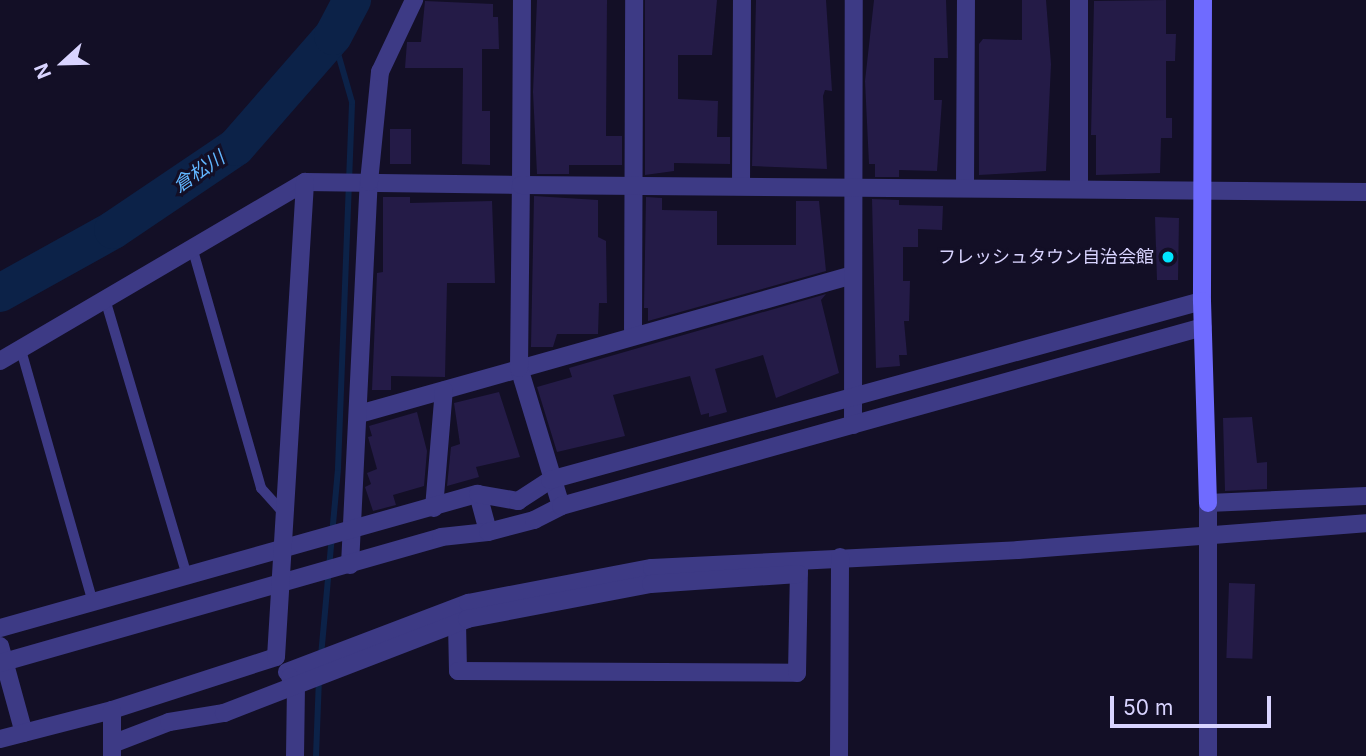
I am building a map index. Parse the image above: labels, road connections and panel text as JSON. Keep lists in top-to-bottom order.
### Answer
{
  "water": ["倉松川"],
  "places": ["フレッシュタウン自治会館"],
  "scale_bar": "50 m",
  "north": "left"
}
